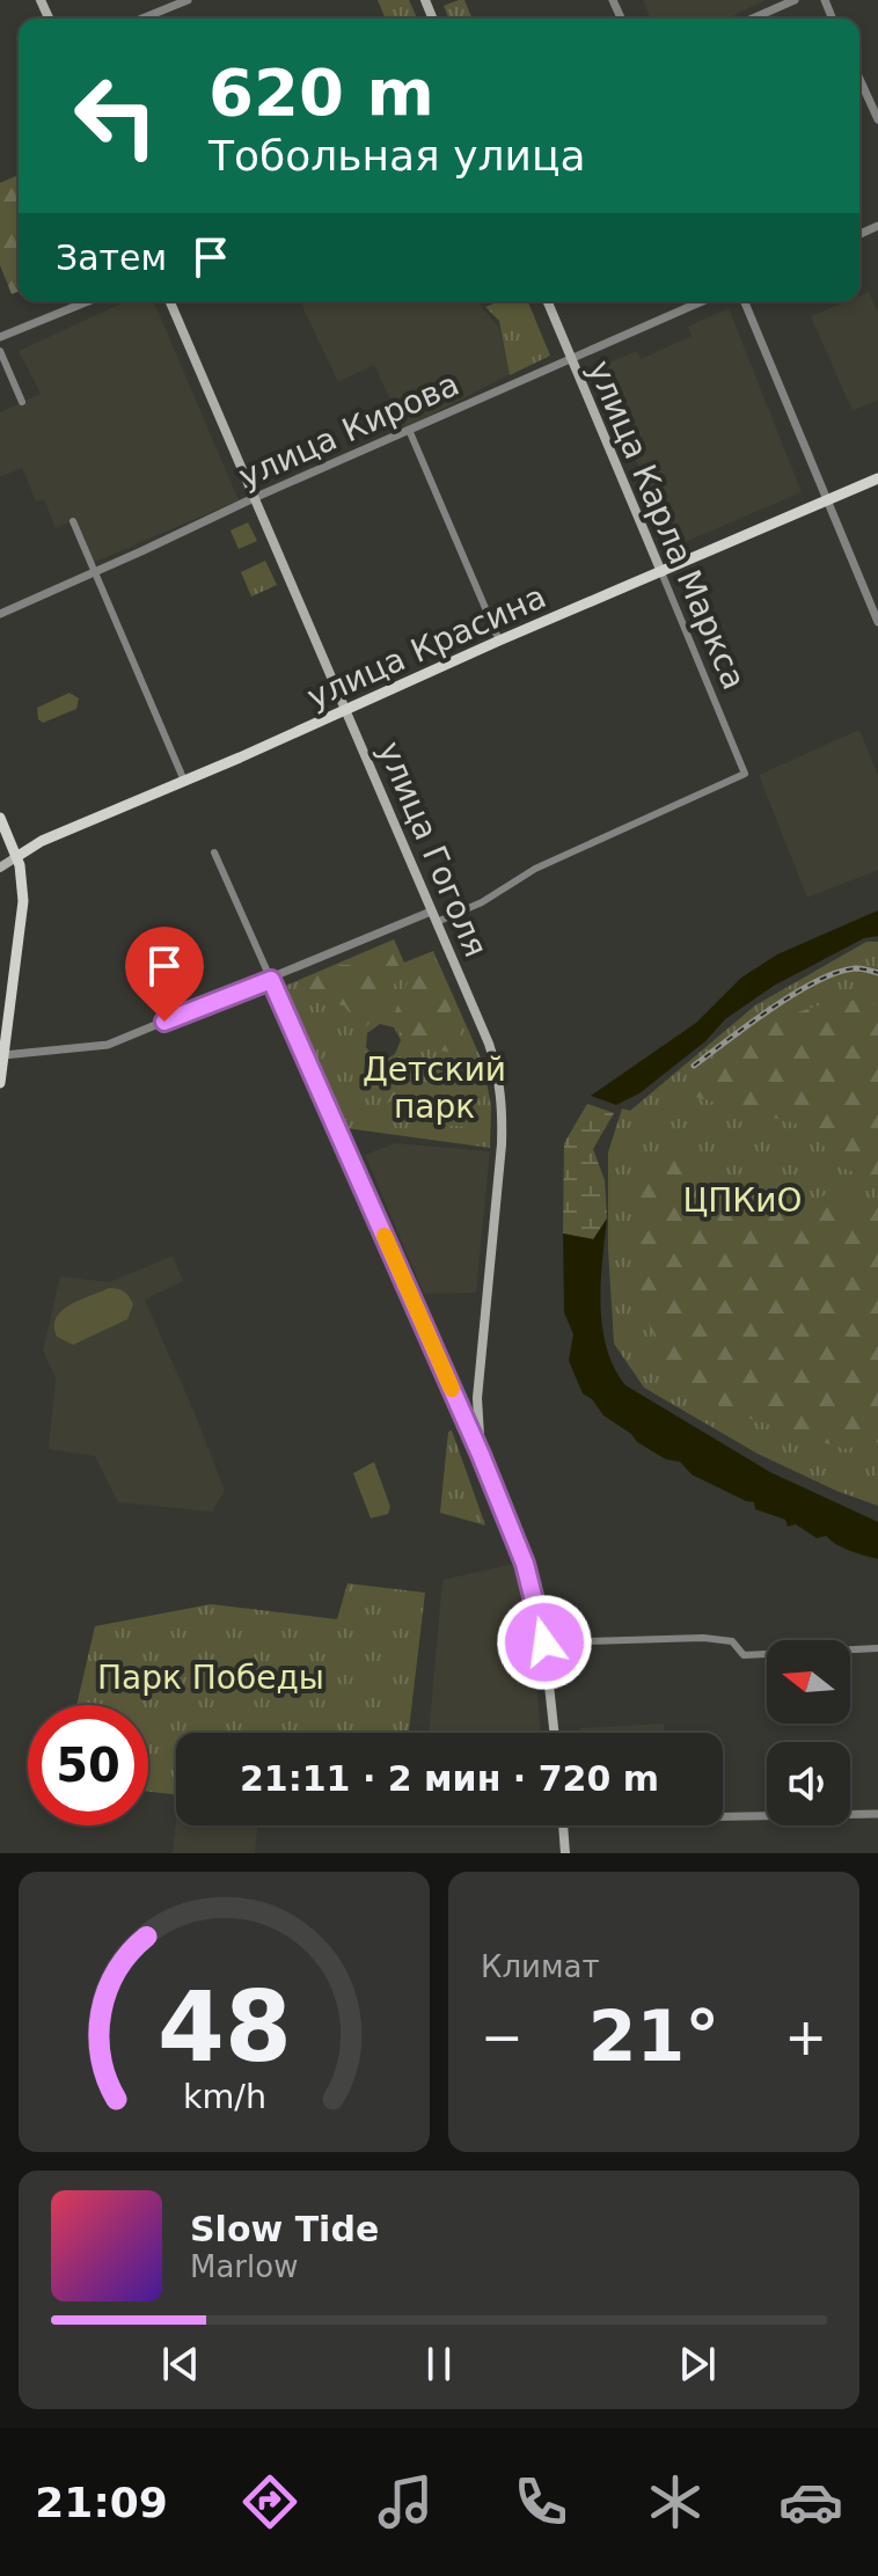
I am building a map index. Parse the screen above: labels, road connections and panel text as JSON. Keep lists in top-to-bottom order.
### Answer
{
  "streets": {
    "main road": ["улица Карла Маркса", "улица Красина", "улица Гоголя"],
    "street": ["улица Кирова"]
  },
  "crossings": [
    ["улица Кирова", "улица Карла Маркса"],
    ["улица Кирова", "улица Гоголя"],
    ["улица Карла Маркса", "улица Красина"],
    ["улица Карла Маркса", "улица Гоголя"],
    ["улица Красина", "улица Гоголя"]
  ],
  "parks": ["Детский парк", "ЦПКиО", "Парк Победы"],
  "north": "left",
  "page": {
    "turn": ["620 m", "Тобольная улица"],
    "then": "Затем",
    "limit": "50",
    "trip": "21:11 · 2 мин · 720 m",
    "tile": "Климат",
    "heat": ["−", "21°", "+"],
    "song": ["Slow Tide", "Marlow"],
    "tabs": "21:09",
    "gauge": ["48", "km/h"]
  }
}
